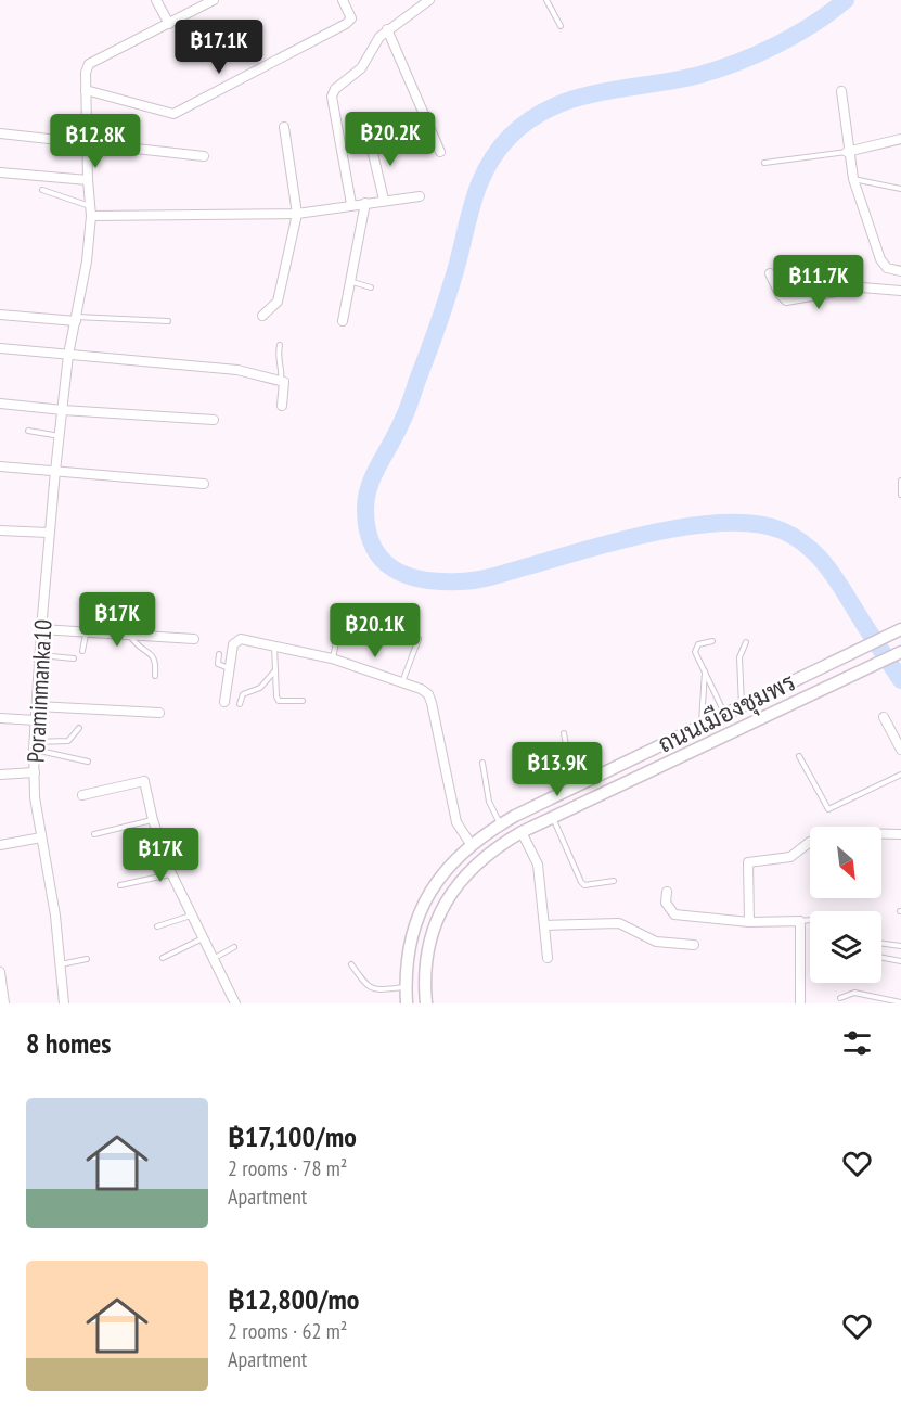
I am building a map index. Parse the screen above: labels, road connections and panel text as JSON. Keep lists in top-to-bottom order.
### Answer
{
  "streets": {
    "main road": ["ถนนเมืองชุมพร"],
    "street": ["Poraminmanka10"]
  },
  "north": "bottom right",
  "page": {
    "price": [
      "฿17.1K",
      "฿20.2K",
      "฿12.8K",
      "฿11.7K",
      "฿17K",
      "฿20.1K",
      "฿13.9K",
      "฿17K"
    ],
    "heading": "8 homes",
    "list": [
      {
        "name": "฿17,100/mo",
        "note": "2 rooms · 78 m² · Apartment"
      },
      {
        "name": "฿12,800/mo",
        "note": "2 rooms · 62 m² · Apartment"
      }
    ]
  }
}
